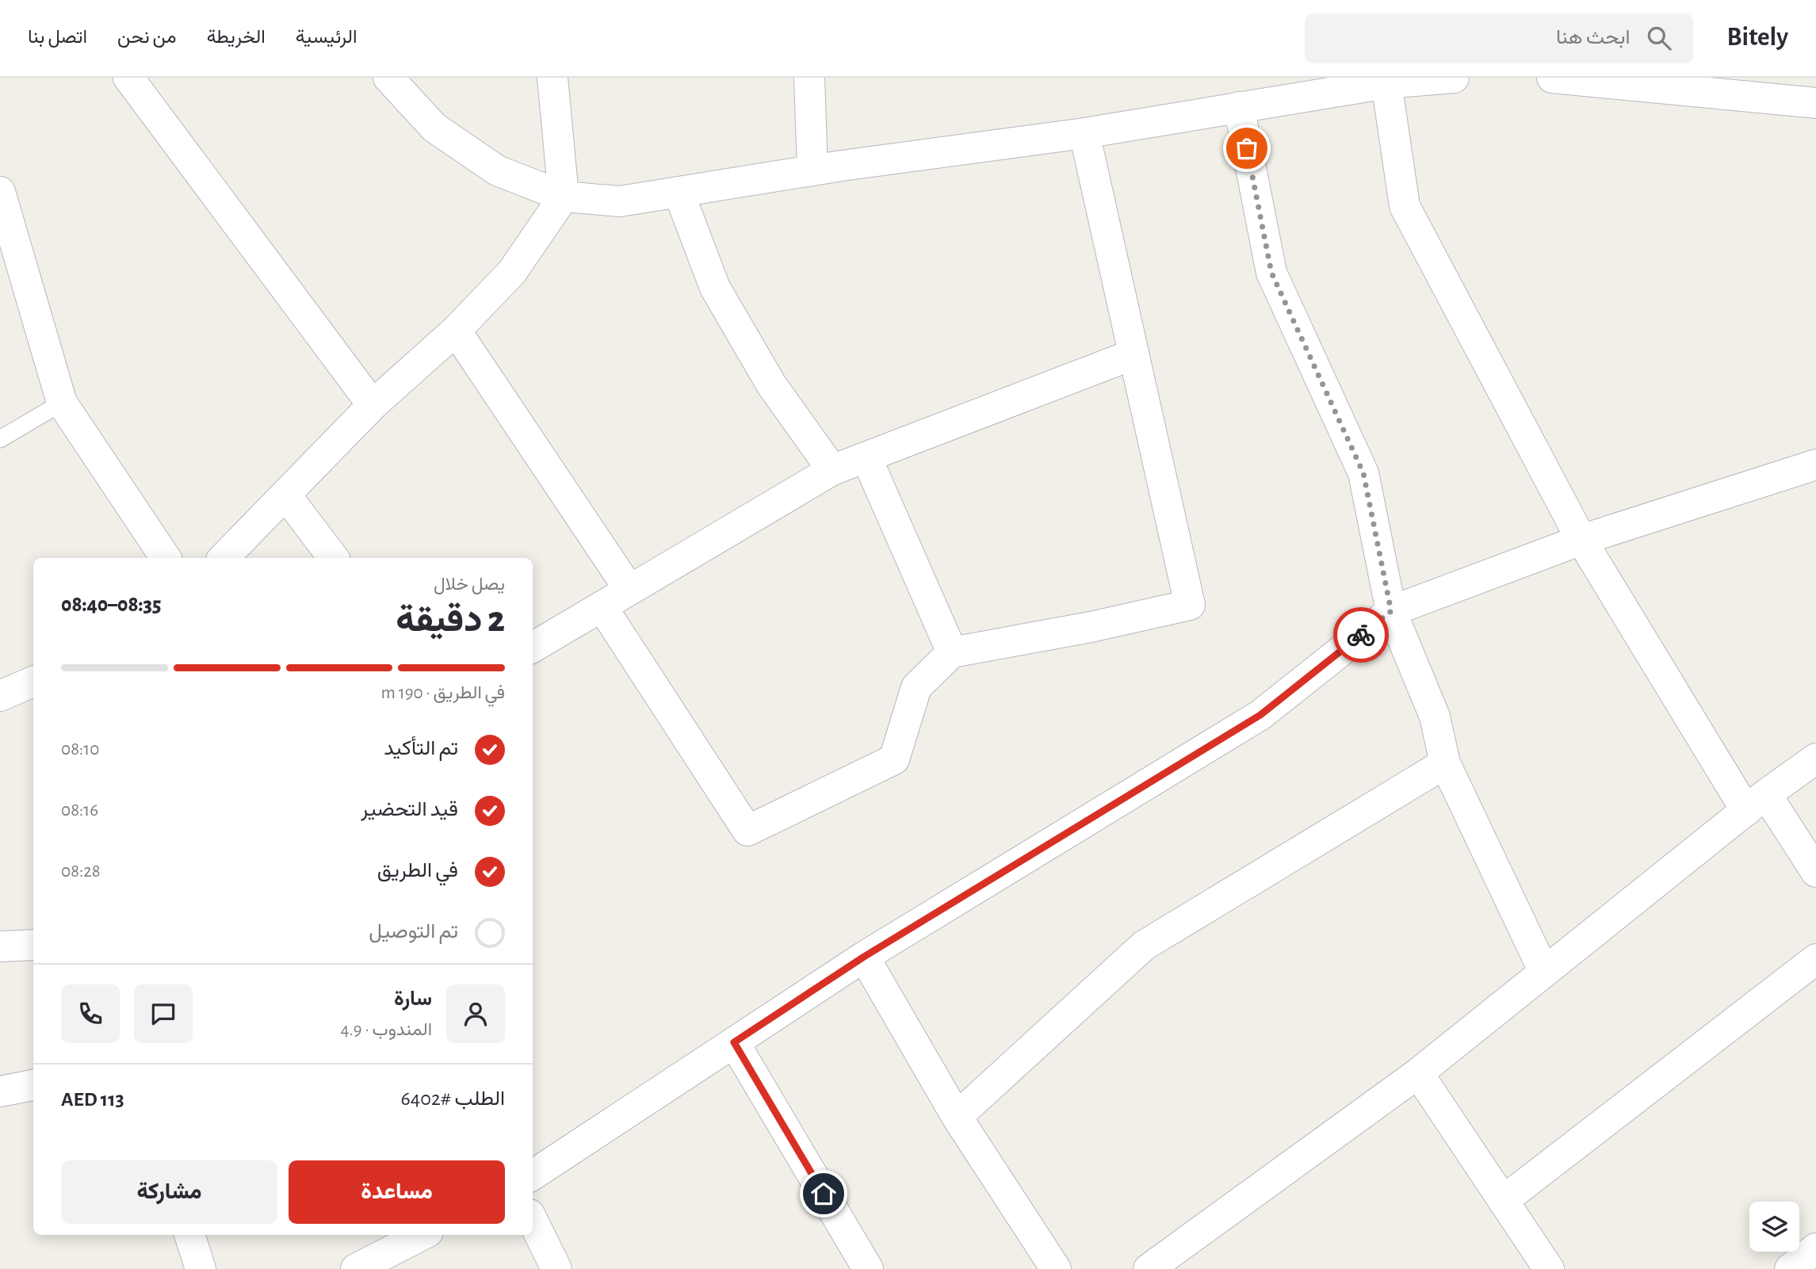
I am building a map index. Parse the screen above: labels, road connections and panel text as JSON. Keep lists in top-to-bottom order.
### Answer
{
  "page": {
    "header": "Bitely",
    "search": "ابحث هنا",
    "nav": [
      "الرئيسية",
      "الخريطة",
      "من نحن",
      "اتصل بنا"
    ],
    "heading": ["2 دقيقة", "يصل خلال", "08:35–08:40"],
    "panel": [
      "سارة",
      "المندوب · 4.9",
      "الطلب #6402",
      "AED 113"
    ],
    "bar": "في الطريق · 190 m",
    "list": [
      ["تم التأكيد", "08:10"],
      ["قيد التحضير", "08:16"],
      ["في الطريق", "08:28"],
      "تم التوصيل"
    ],
    "buttons": ["مساعدة", "مشاركة"]
  }
}
